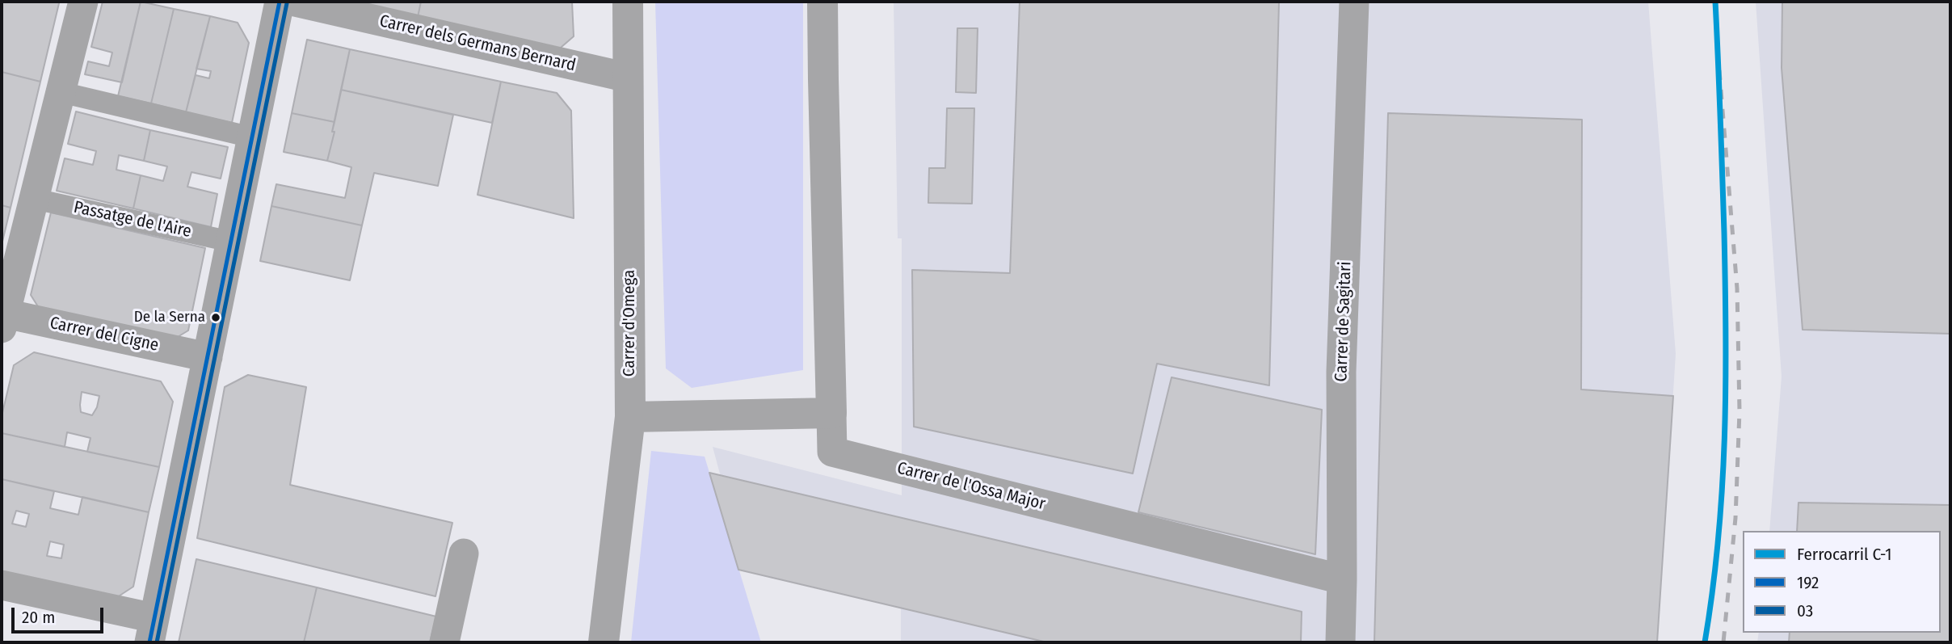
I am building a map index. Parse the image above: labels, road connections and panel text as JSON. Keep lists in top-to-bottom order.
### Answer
{
  "streets": {
    "street": [
      "Carrer dels Germans Bernard",
      "Passatge de l'Aire",
      "Carrer de Sagitari",
      "Carrer d'Omega",
      "Carrer del Cigne",
      "Carrer de l'Ossa Major"
    ]
  },
  "crossings": [
    ["Carrer dels Germans Bernard", "Carrer d'Omega"],
    ["Carrer de Sagitari", "Carrer de l'Ossa Major"]
  ],
  "places": ["De la Serna"],
  "lines": ["rail line C-1", "transit line 192", "transit line 03"],
  "legend": ["Ferrocarril C-1", "192", "03"],
  "scale_bar": "20 m"
}
